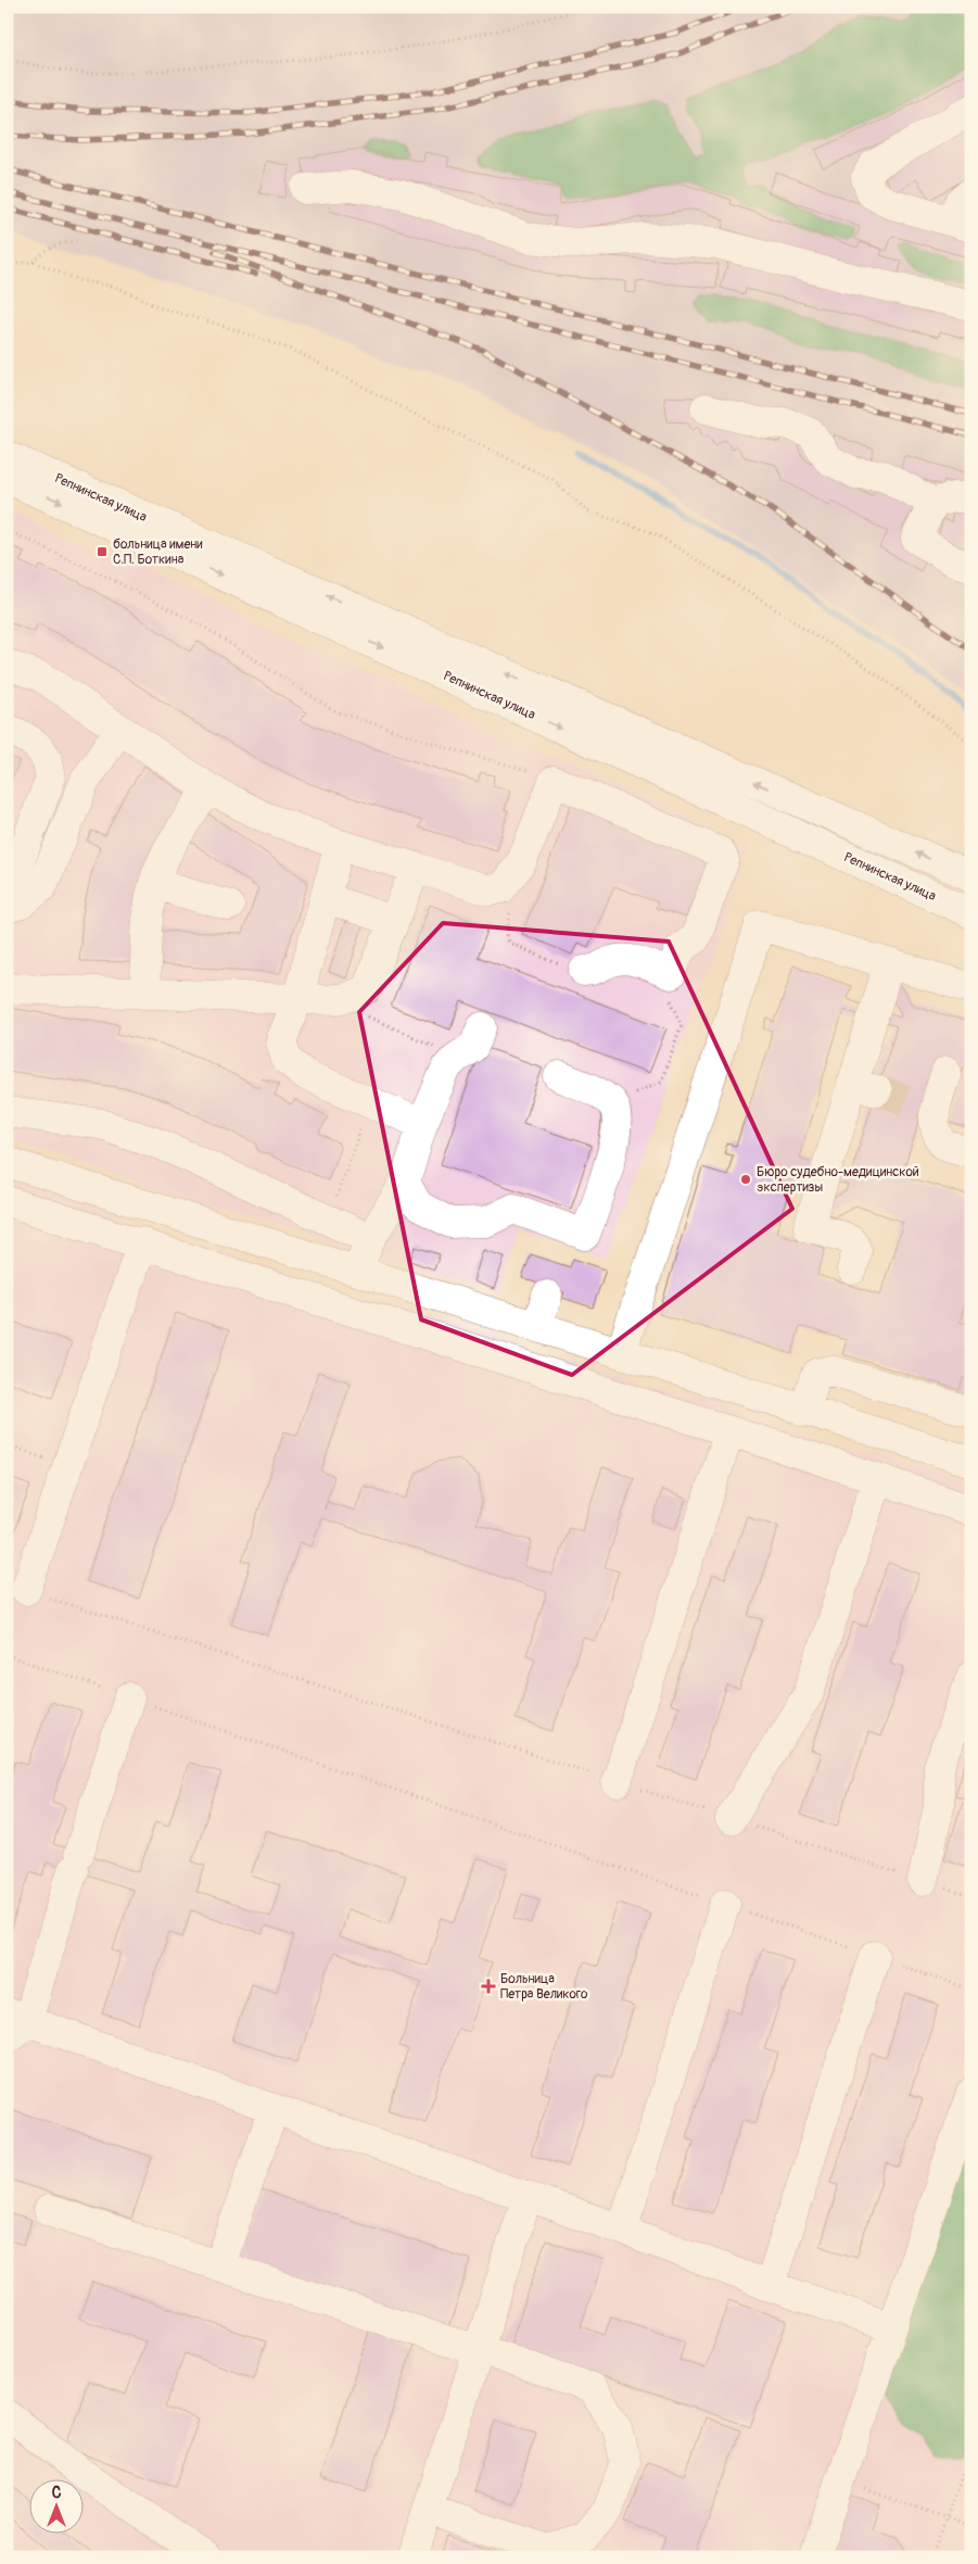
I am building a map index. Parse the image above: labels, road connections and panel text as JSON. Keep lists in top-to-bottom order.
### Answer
{
  "streets": {
    "street": ["Репнинская улица"]
  },
  "places": {
    "transit": ["больница имени С.П. Боткина"],
    "other": ["Бюро судебно-медицинской экспертизы"],
    "health": ["Больница Петра Великого"]
  },
  "north": "top"
}
